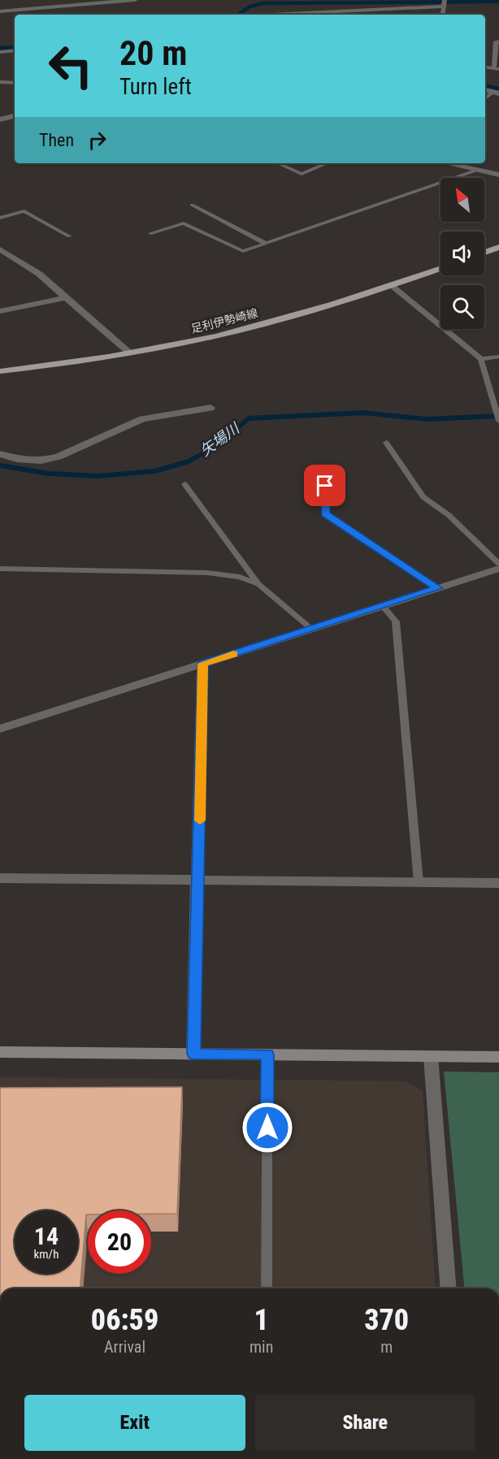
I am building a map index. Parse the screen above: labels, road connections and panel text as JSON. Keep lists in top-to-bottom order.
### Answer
{
  "streets": {
    "main road": ["足利伊勢崎線"]
  },
  "water": ["矢場川"],
  "north": "top left",
  "page": {
    "turn": ["20 m", "Turn left"],
    "then": "Then",
    "speed": "14 km/h",
    "limit": "20",
    "eta": [
      "06:59",
      "Arrival",
      "1",
      "min",
      "370",
      "m"
    ],
    "buttons": ["Exit", "Share"]
  }
}
